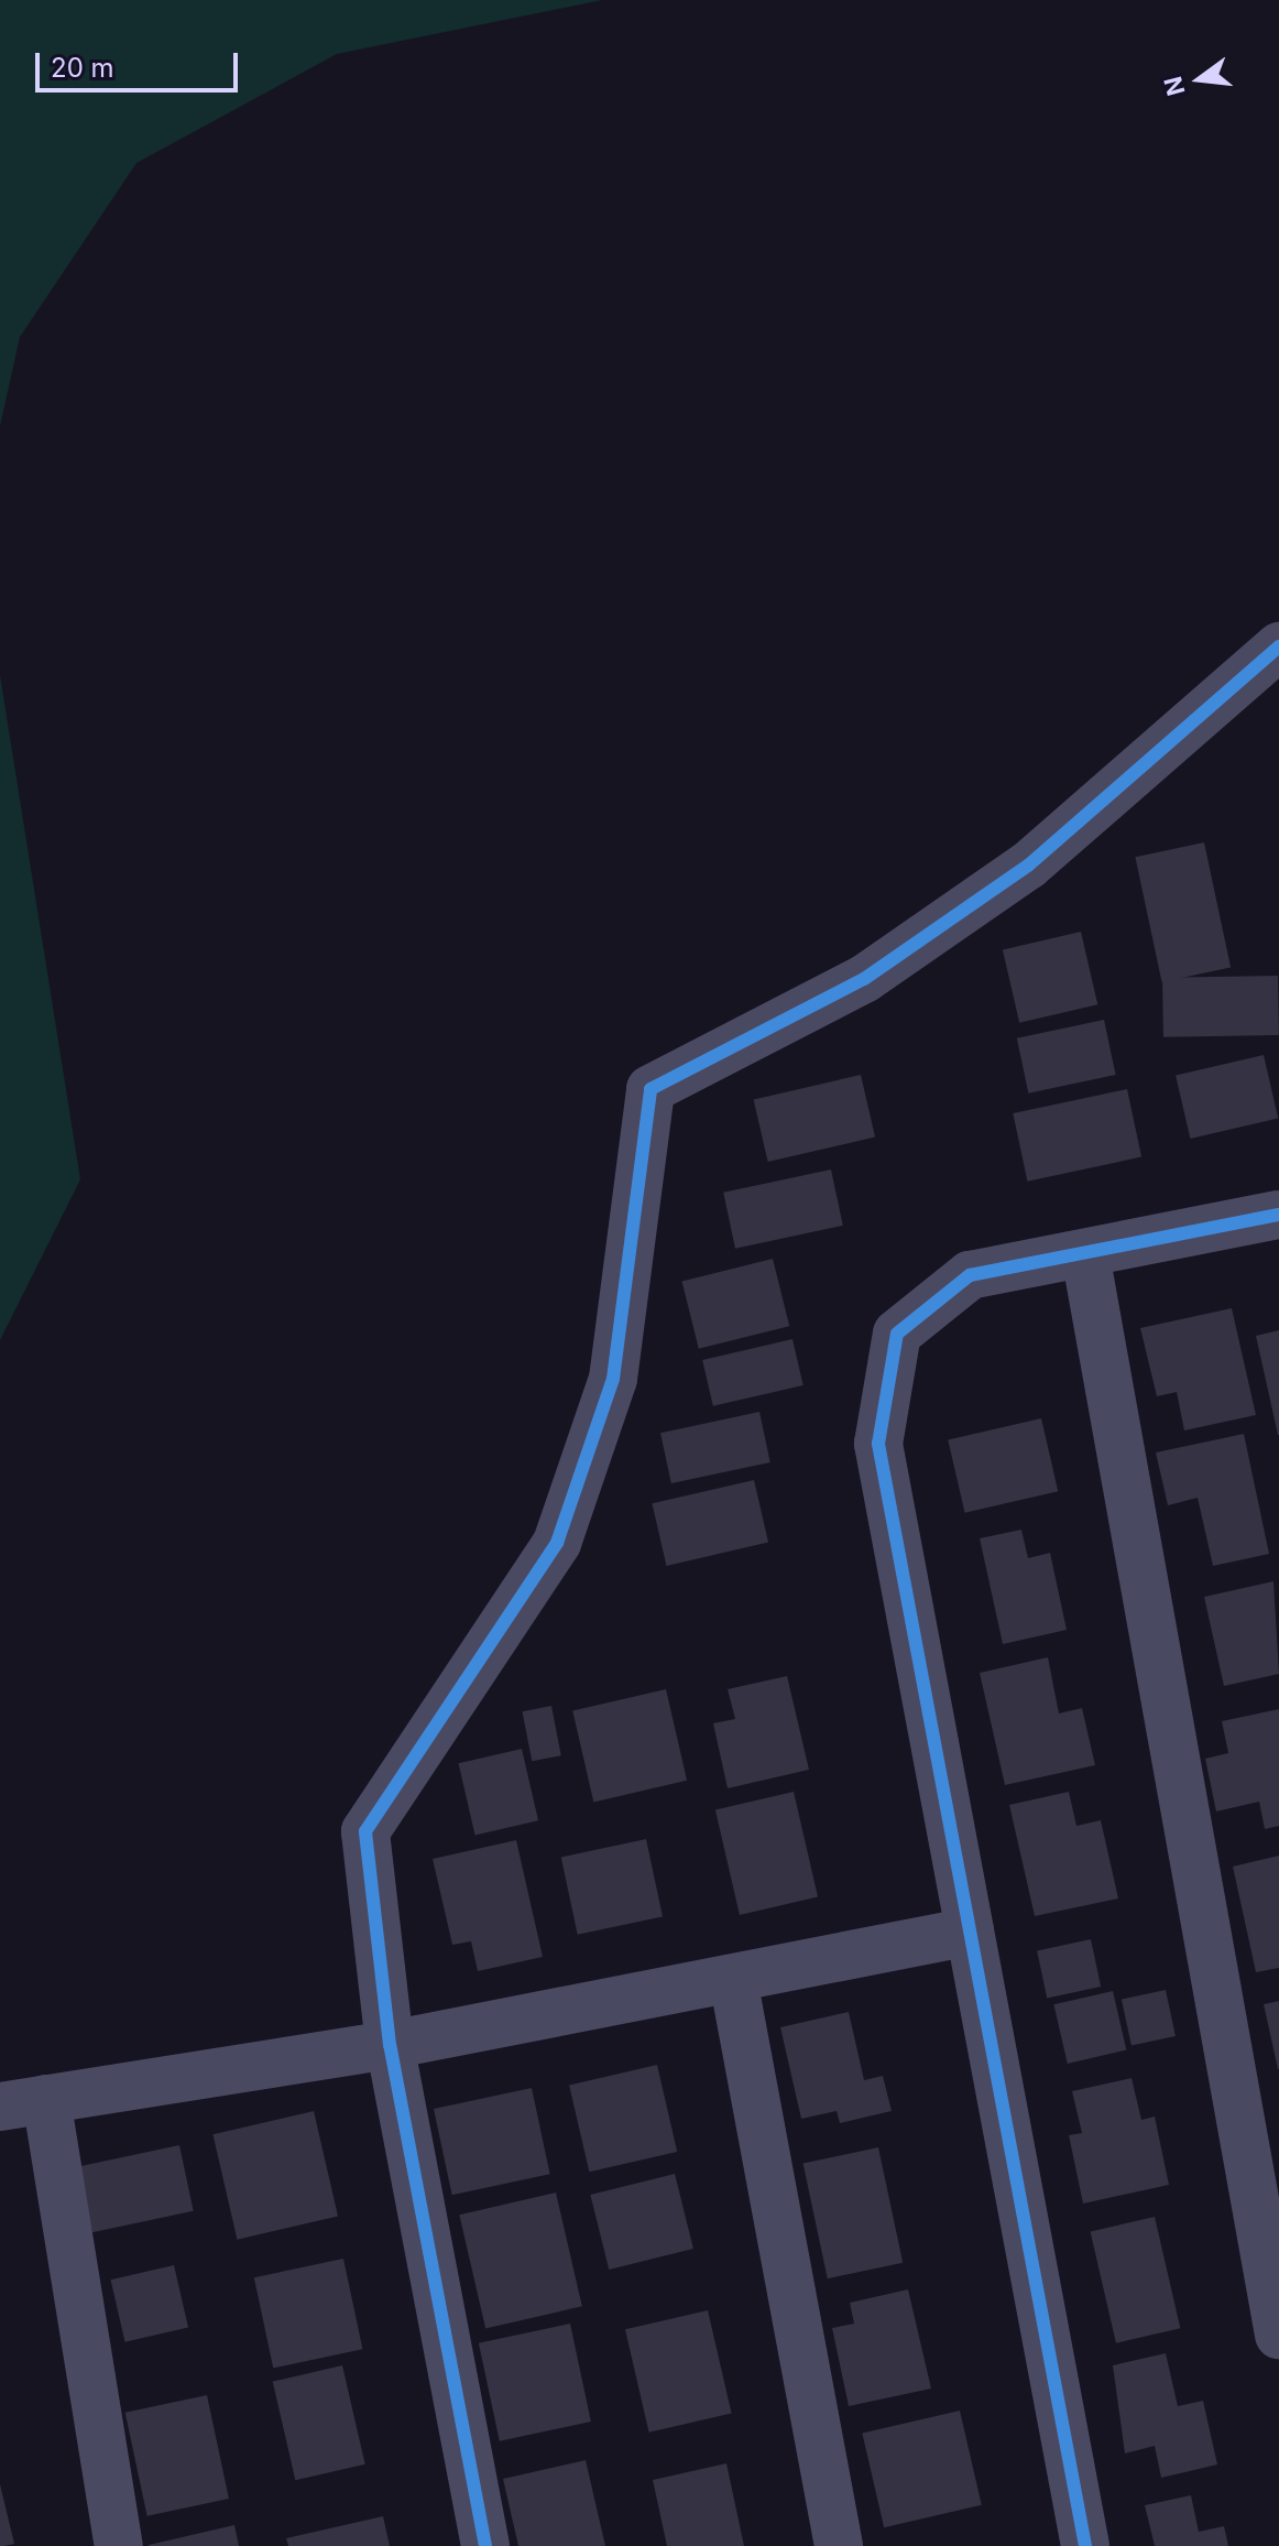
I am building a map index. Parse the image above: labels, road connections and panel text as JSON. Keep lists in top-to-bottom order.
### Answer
{
  "scale_bar": "20 m",
  "north": "left"
}
